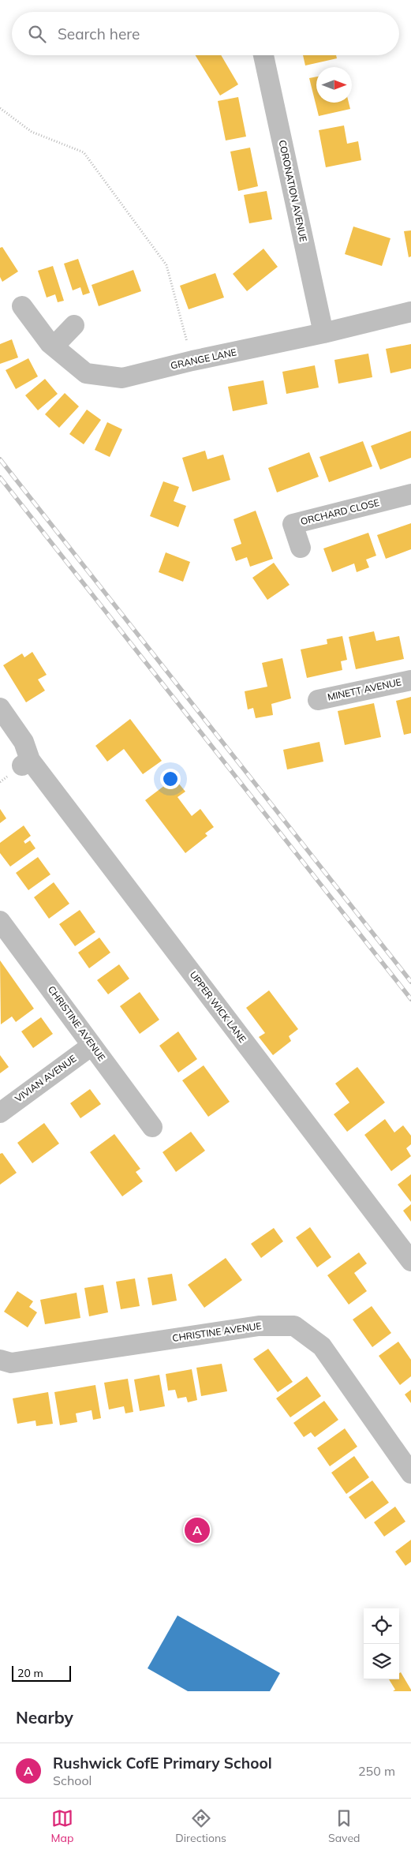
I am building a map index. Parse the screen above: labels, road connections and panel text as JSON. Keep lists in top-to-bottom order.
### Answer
{
  "streets": {
    "street": [
      "CORONATION AVENUE",
      "GRANGE LANE",
      "ORCHARD CLOSE",
      "MINETT AVENUE",
      "UPPER WICK LANE",
      "CHRISTINE AVENUE",
      "VIVIAN AVENUE"
    ]
  },
  "crossings": [
    ["CORONATION AVENUE", "GRANGE LANE"],
    ["CHRISTINE AVENUE", "VIVIAN AVENUE"]
  ],
  "scale_bar": "20 m",
  "north": "right",
  "page": {
    "search": "Search here",
    "pins": "A",
    "scale": "20 m",
    "heading": "Nearby",
    "list": [
      {
        "mark": "A",
        "name": "Rushwick CofE Primary School",
        "note": "School",
        "value": "250 m"
      }
    ],
    "nav": ["Map", "Directions", "Saved"]
  }
}
